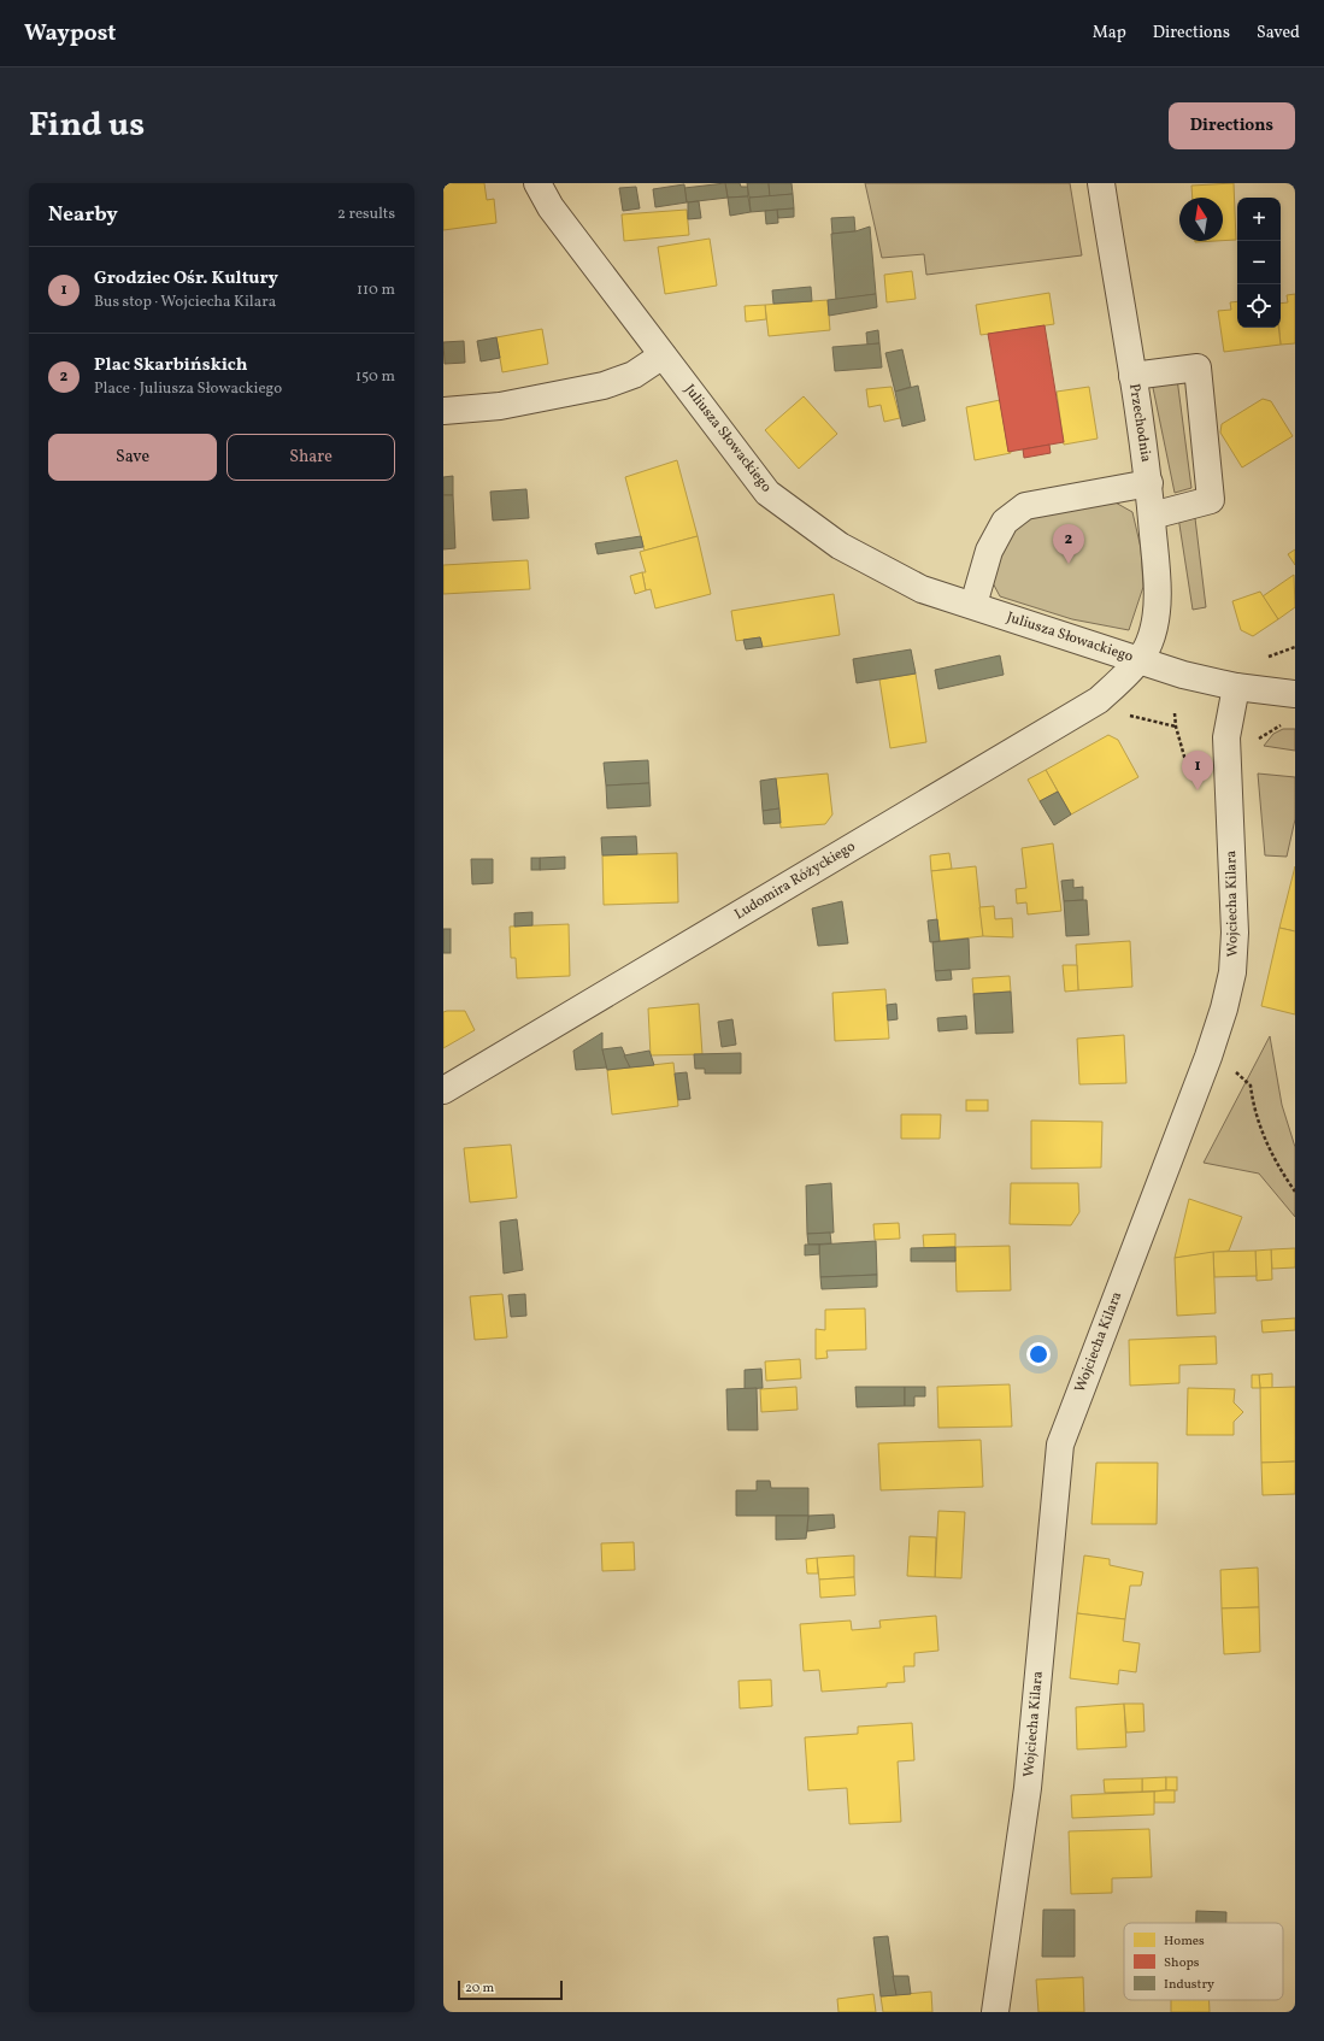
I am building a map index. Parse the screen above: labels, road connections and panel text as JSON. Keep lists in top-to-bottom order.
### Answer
{
  "streets": {
    "street": [
      "Przechodnia",
      "Juliusza Słowackiego",
      "Ludomira Różyckiego",
      "Wojciecha Kilara"
    ]
  },
  "crossings": [
    ["Przechodnia", "Juliusza Słowackiego"],
    ["Przechodnia", "Ludomira Różyckiego"],
    ["Juliusza Słowackiego", "Ludomira Różyckiego"],
    ["Juliusza Słowackiego", "Wojciecha Kilara"]
  ],
  "legend": ["Homes", "Shops", "Industry"],
  "scale_bar": "20 m",
  "north": "top",
  "page": {
    "header": "Waypost",
    "nav": ["Map", "Directions", "Saved"],
    "title": "Find us",
    "buttons": [
      "Directions",
      ["Save", "Share"]
    ],
    "heading": ["Nearby", "2 results"],
    "map_buttons": ["+", "−"],
    "list": [
      {
        "mark": "1",
        "name": "Grodziec Ośr. Kultury",
        "note": "Bus stop · Wojciecha Kilara",
        "value": "110 m"
      },
      {
        "mark": "2",
        "name": "Plac Skarbińskich",
        "note": "Place · Juliusza Słowackiego",
        "value": "150 m"
      }
    ],
    "pins": ["2", "1"],
    "scale": "20 m"
  }
}
